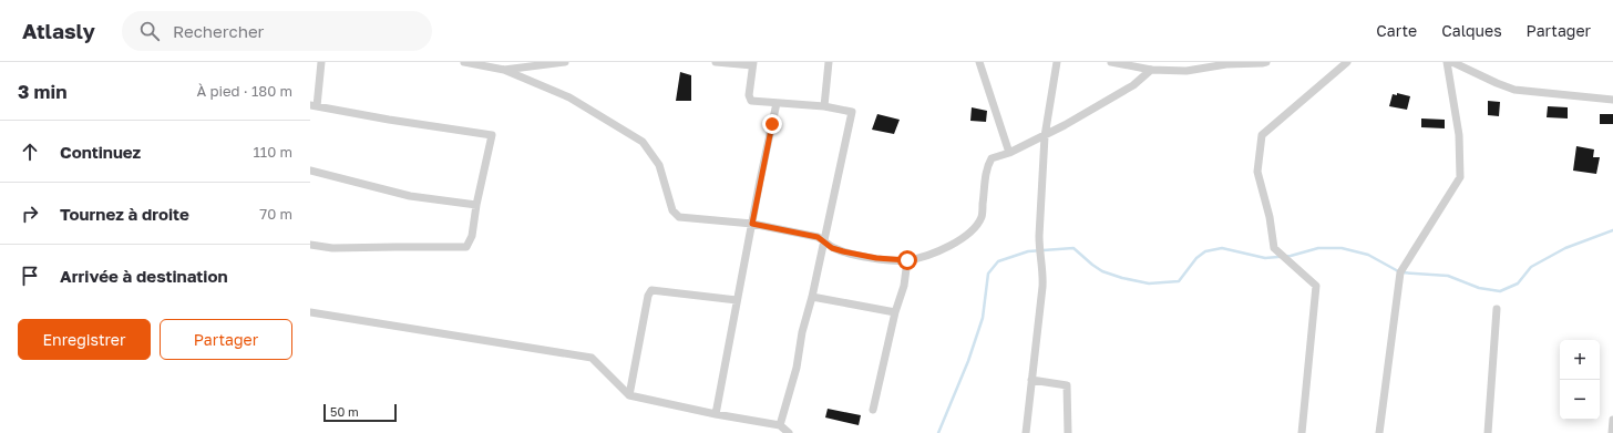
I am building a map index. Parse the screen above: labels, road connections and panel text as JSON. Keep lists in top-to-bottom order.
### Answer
{
  "scale_bar": "50 m",
  "page": {
    "header": "Atlasly",
    "search": "Rechercher",
    "nav": ["Carte", "Calques", "Partager"],
    "heading": ["3 min", "À pied · 180 m"],
    "list": [
      ["Continuez", "110 m"],
      ["Tournez à droite", "70 m"],
      "Arrivée à destination"
    ],
    "buttons": ["Enregistrer", "Partager"],
    "map_buttons": ["+", "−"],
    "scale": "50 m"
  }
}
